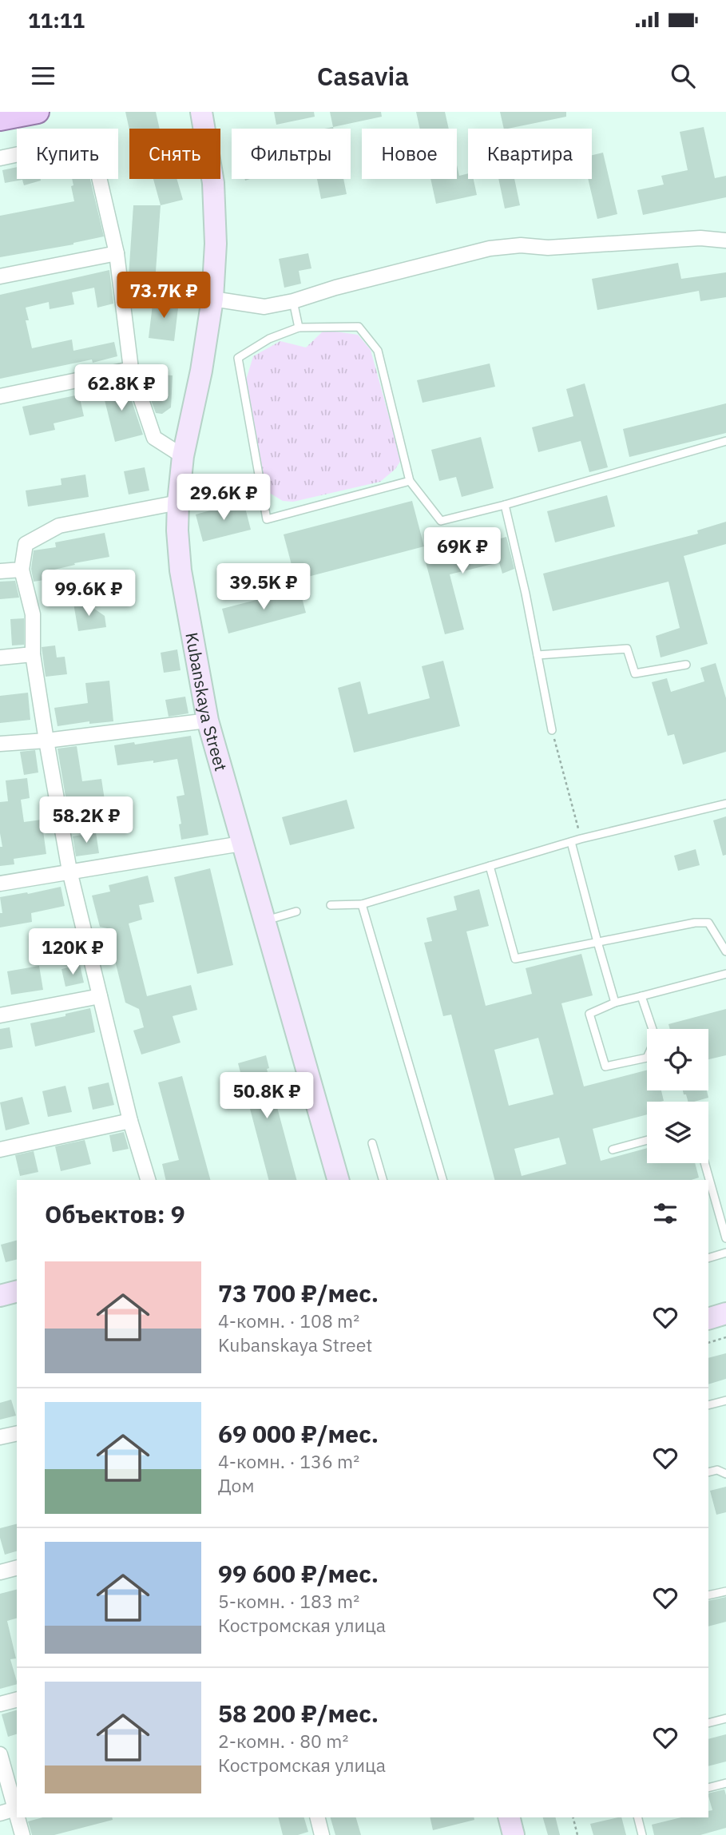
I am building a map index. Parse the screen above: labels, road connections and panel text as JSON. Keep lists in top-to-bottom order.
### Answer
{
  "streets": {
    "main road": ["Kubanskaya Street"]
  },
  "page": {
    "status": "11:11",
    "header": "Casavia",
    "chip": [
      "Купить",
      "Снять",
      "Фильтры",
      "Новое",
      "Квартира"
    ],
    "price": [
      "73.7K ₽",
      "62.8K ₽",
      "29.6K ₽",
      "69K ₽",
      "39.5K ₽",
      "99.6K ₽",
      "58.2K ₽",
      "120K ₽",
      "50.8K ₽"
    ],
    "heading": "Объектов: 9",
    "list": [
      {
        "name": "73 700 ₽/мес.",
        "note": "4-комн. · 108 m² · Kubanskaya Street"
      },
      {
        "name": "69 000 ₽/мес.",
        "note": "4-комн. · 136 m² · Дом"
      },
      {
        "name": "99 600 ₽/мес.",
        "note": "5-комн. · 183 m² · Костромская улица"
      },
      {
        "name": "58 200 ₽/мес.",
        "note": "2-комн. · 80 m² · Костромская улица"
      }
    ]
  }
}
